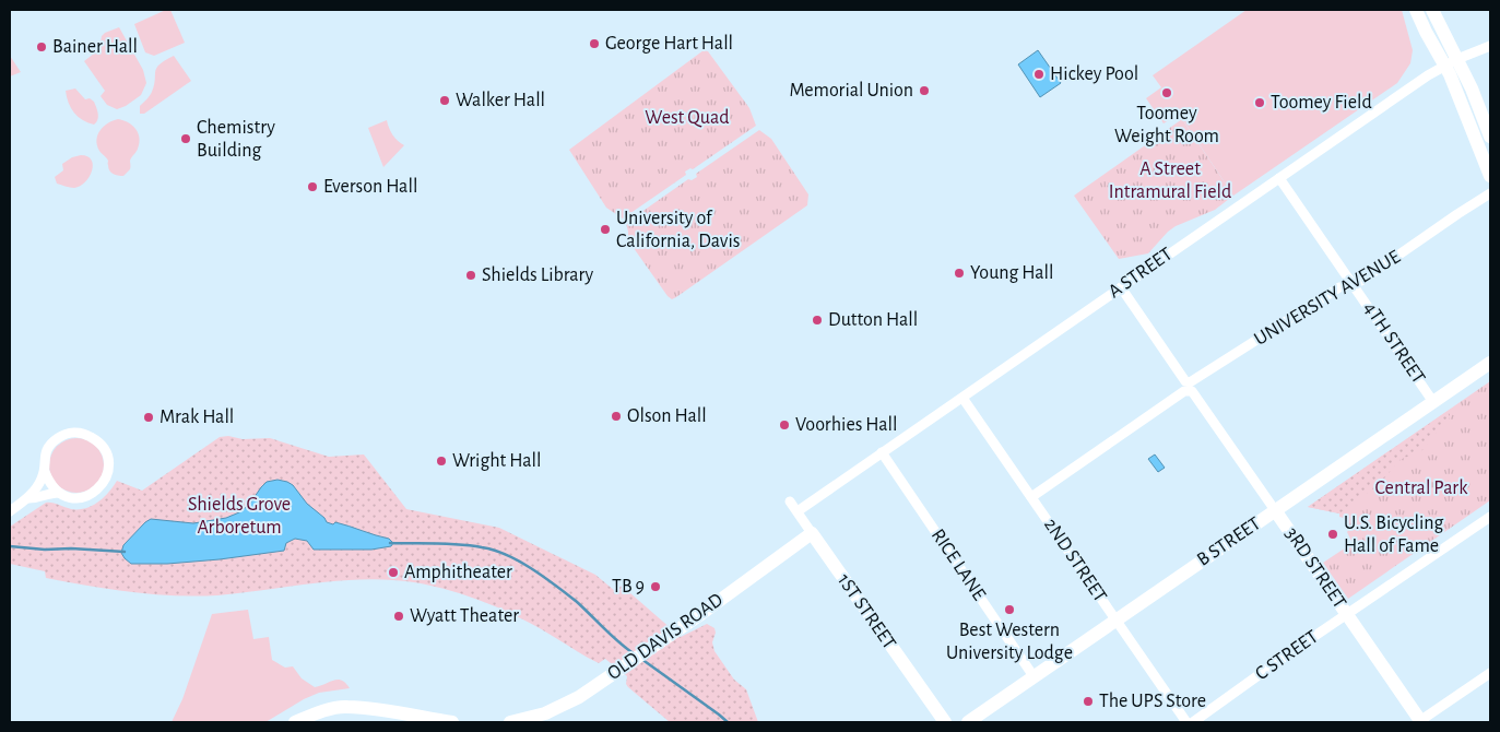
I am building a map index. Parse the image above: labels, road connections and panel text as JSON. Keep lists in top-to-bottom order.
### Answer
{
  "streets": {
    "street": [
      "A STREET",
      "UNIVERSITY AVENUE",
      "4TH STREET",
      "B STREET",
      "2ND STREET",
      "RICE LANE",
      "3RD STREET",
      "1ST STREET",
      "OLD DAVIS ROAD",
      "C STREET"
    ]
  },
  "crossings": [
    ["A STREET", "4TH STREET"],
    ["A STREET", "2ND STREET"],
    ["A STREET", "RICE LANE"],
    ["A STREET", "3RD STREET"],
    ["A STREET", "1ST STREET"],
    ["UNIVERSITY AVENUE", "4TH STREET"],
    ["UNIVERSITY AVENUE", "2ND STREET"],
    ["UNIVERSITY AVENUE", "3RD STREET"],
    ["4TH STREET", "B STREET"],
    ["B STREET", "2ND STREET"],
    ["B STREET", "RICE LANE"],
    ["B STREET", "3RD STREET"],
    ["3RD STREET", "C STREET"],
    ["1ST STREET", "OLD DAVIS ROAD"]
  ],
  "parks": [
    "West Quad",
    "A Street Intramural Field",
    "Central Park",
    "Shields Grove Arboretum"
  ],
  "places": [
    "George Hart Hall",
    "Bainer Hall",
    "Hickey Pool",
    "Memorial Union",
    "Toomey Weight Room",
    "Walker Hall",
    "Toomey Field",
    "Chemistry Building",
    "Everson Hall",
    "University of California, Davis",
    "Young Hall",
    "Shields Library",
    "Dutton Hall",
    "Olson Hall",
    "Mrak Hall",
    "Voorhies Hall",
    "Wright Hall",
    "U.S. Bicycling Hall of Fame",
    "Amphitheater",
    "TB 9",
    "Best Western University Lodge",
    "Wyatt Theater",
    "The UPS Store"
  ]
}
